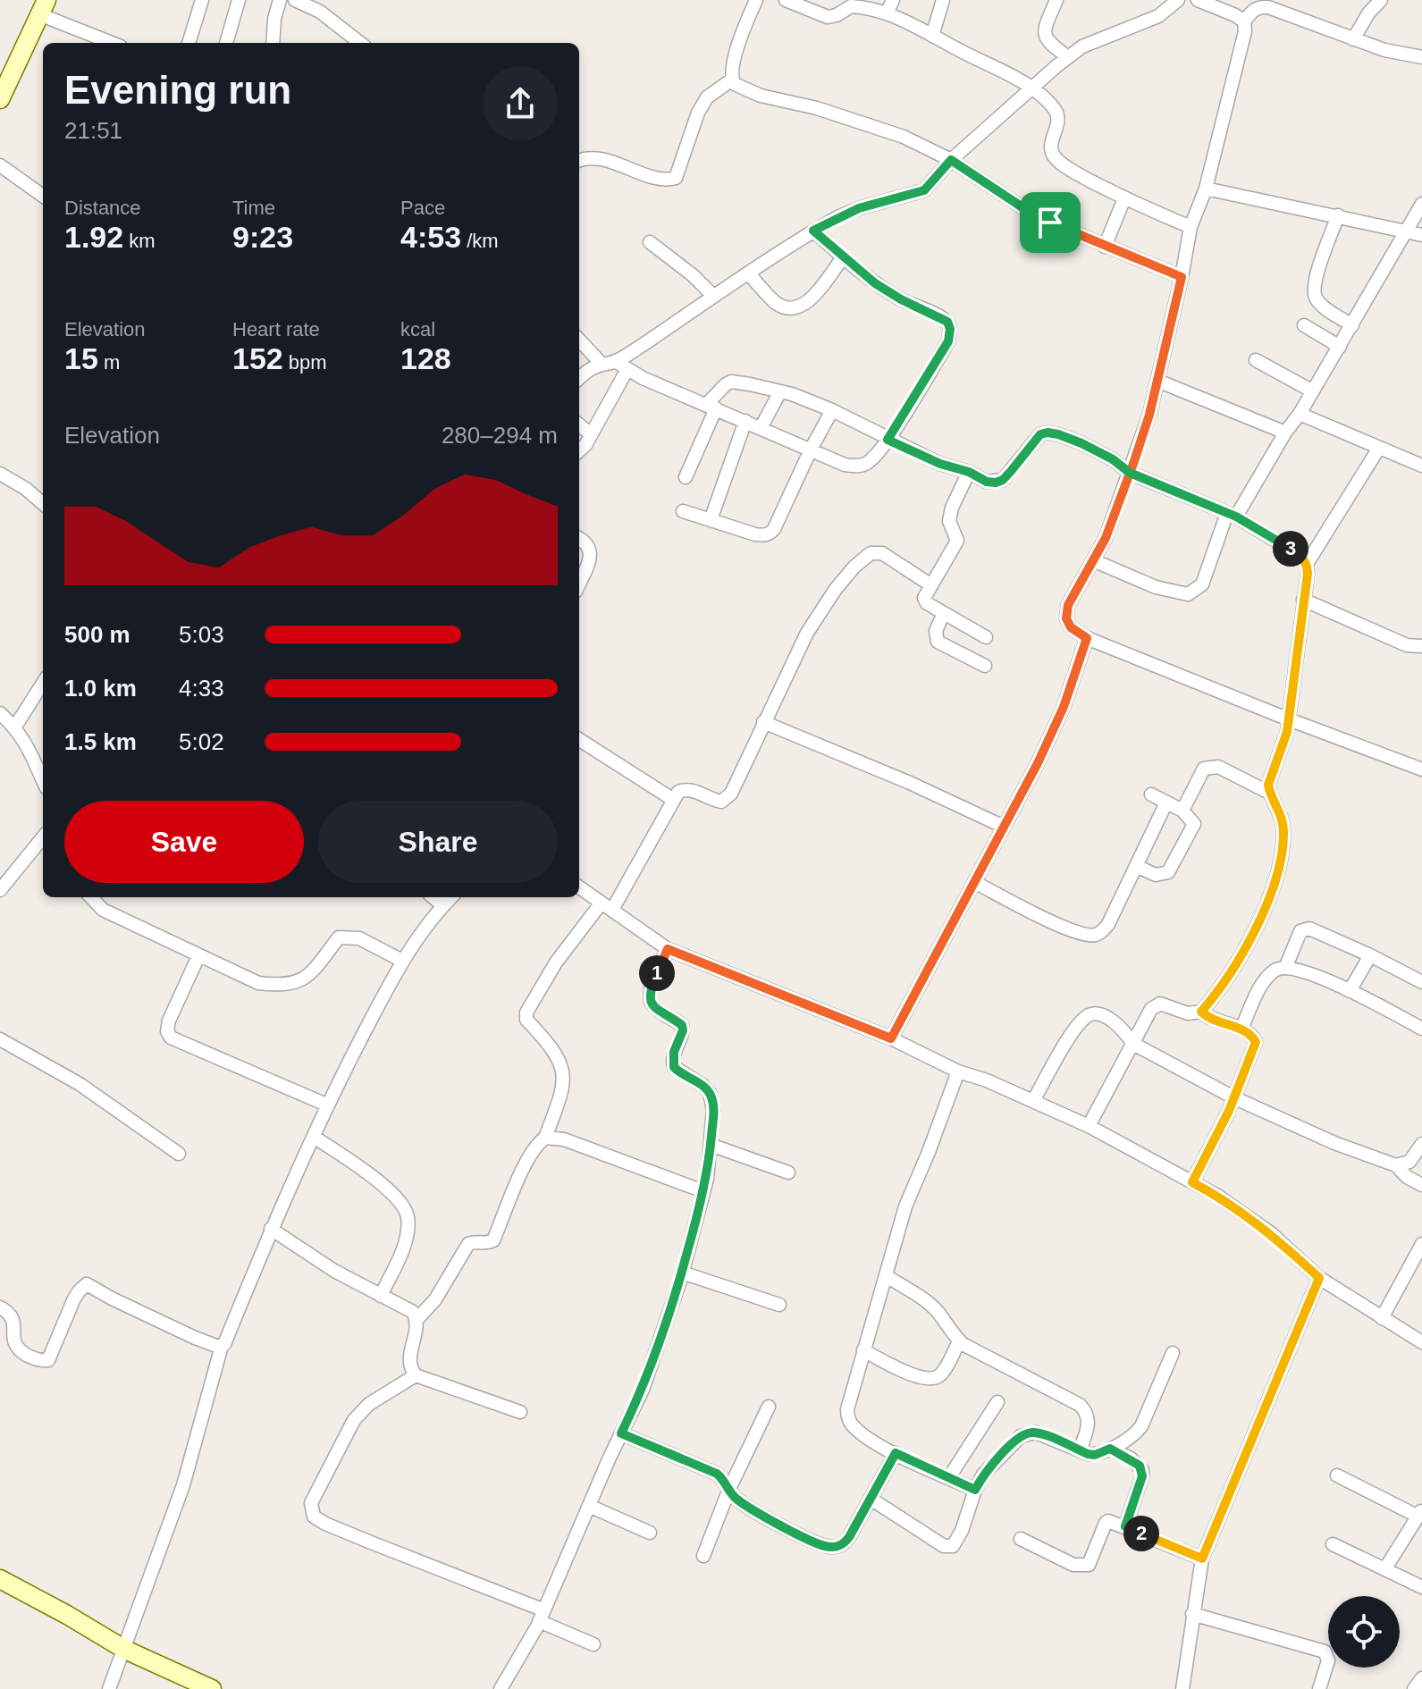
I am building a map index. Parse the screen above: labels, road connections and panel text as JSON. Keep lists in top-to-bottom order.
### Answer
{
  "page": {
    "heading": ["Evening run", "21:51"],
    "stats": [
      ["Distance", "1.92 km"],
      ["Time", "9:23"],
      ["Pace", "4:53 /km"],
      ["Elevation", "15 m"],
      ["Heart rate", "152 bpm"],
      ["kcal", "128"]
    ],
    "chart": ["Elevation", "280–294 m"],
    "pins": ["3", "1", "2"],
    "list": [
      {
        "name": "500 m",
        "note": "5:03"
      },
      {
        "name": "1.0 km",
        "note": "4:33"
      },
      {
        "name": "1.5 km",
        "note": "5:02"
      }
    ],
    "buttons": ["Save", "Share"]
  }
}
